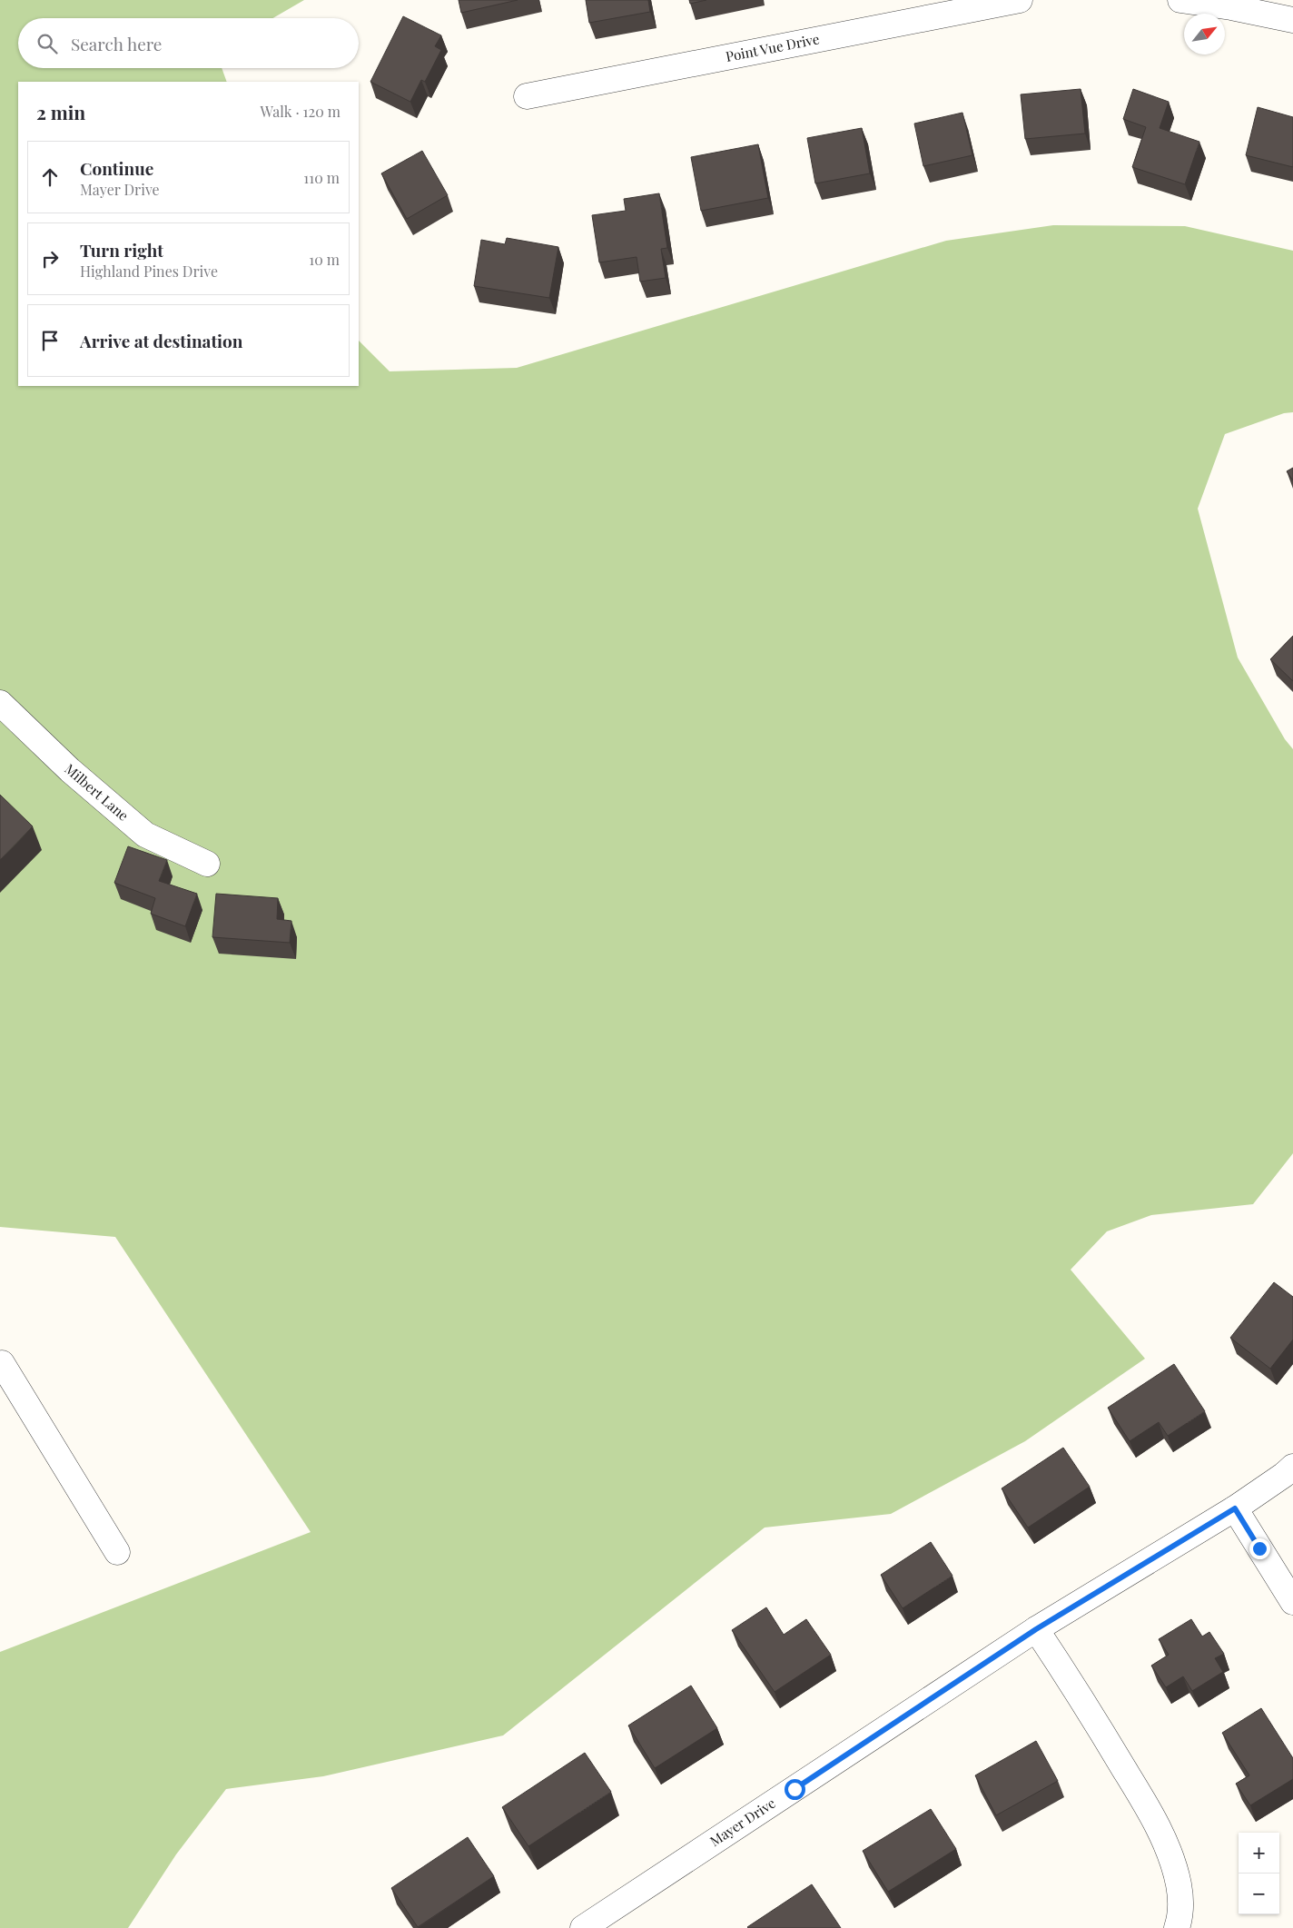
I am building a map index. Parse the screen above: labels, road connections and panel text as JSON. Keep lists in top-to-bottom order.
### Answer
{
  "streets": {
    "street": ["Point Vue Drive", "Milbert Lane", "Mayer Drive"]
  },
  "north": "top right",
  "page": {
    "search": "Search here",
    "heading": ["2 min", "Walk · 120 m"],
    "list": [
      ["Continue", "Mayer Drive", "110 m"],
      ["Turn right", "Highland Pines Drive", "10 m"],
      "Arrive at destination"
    ],
    "map_buttons": ["+", "−"]
  }
}
